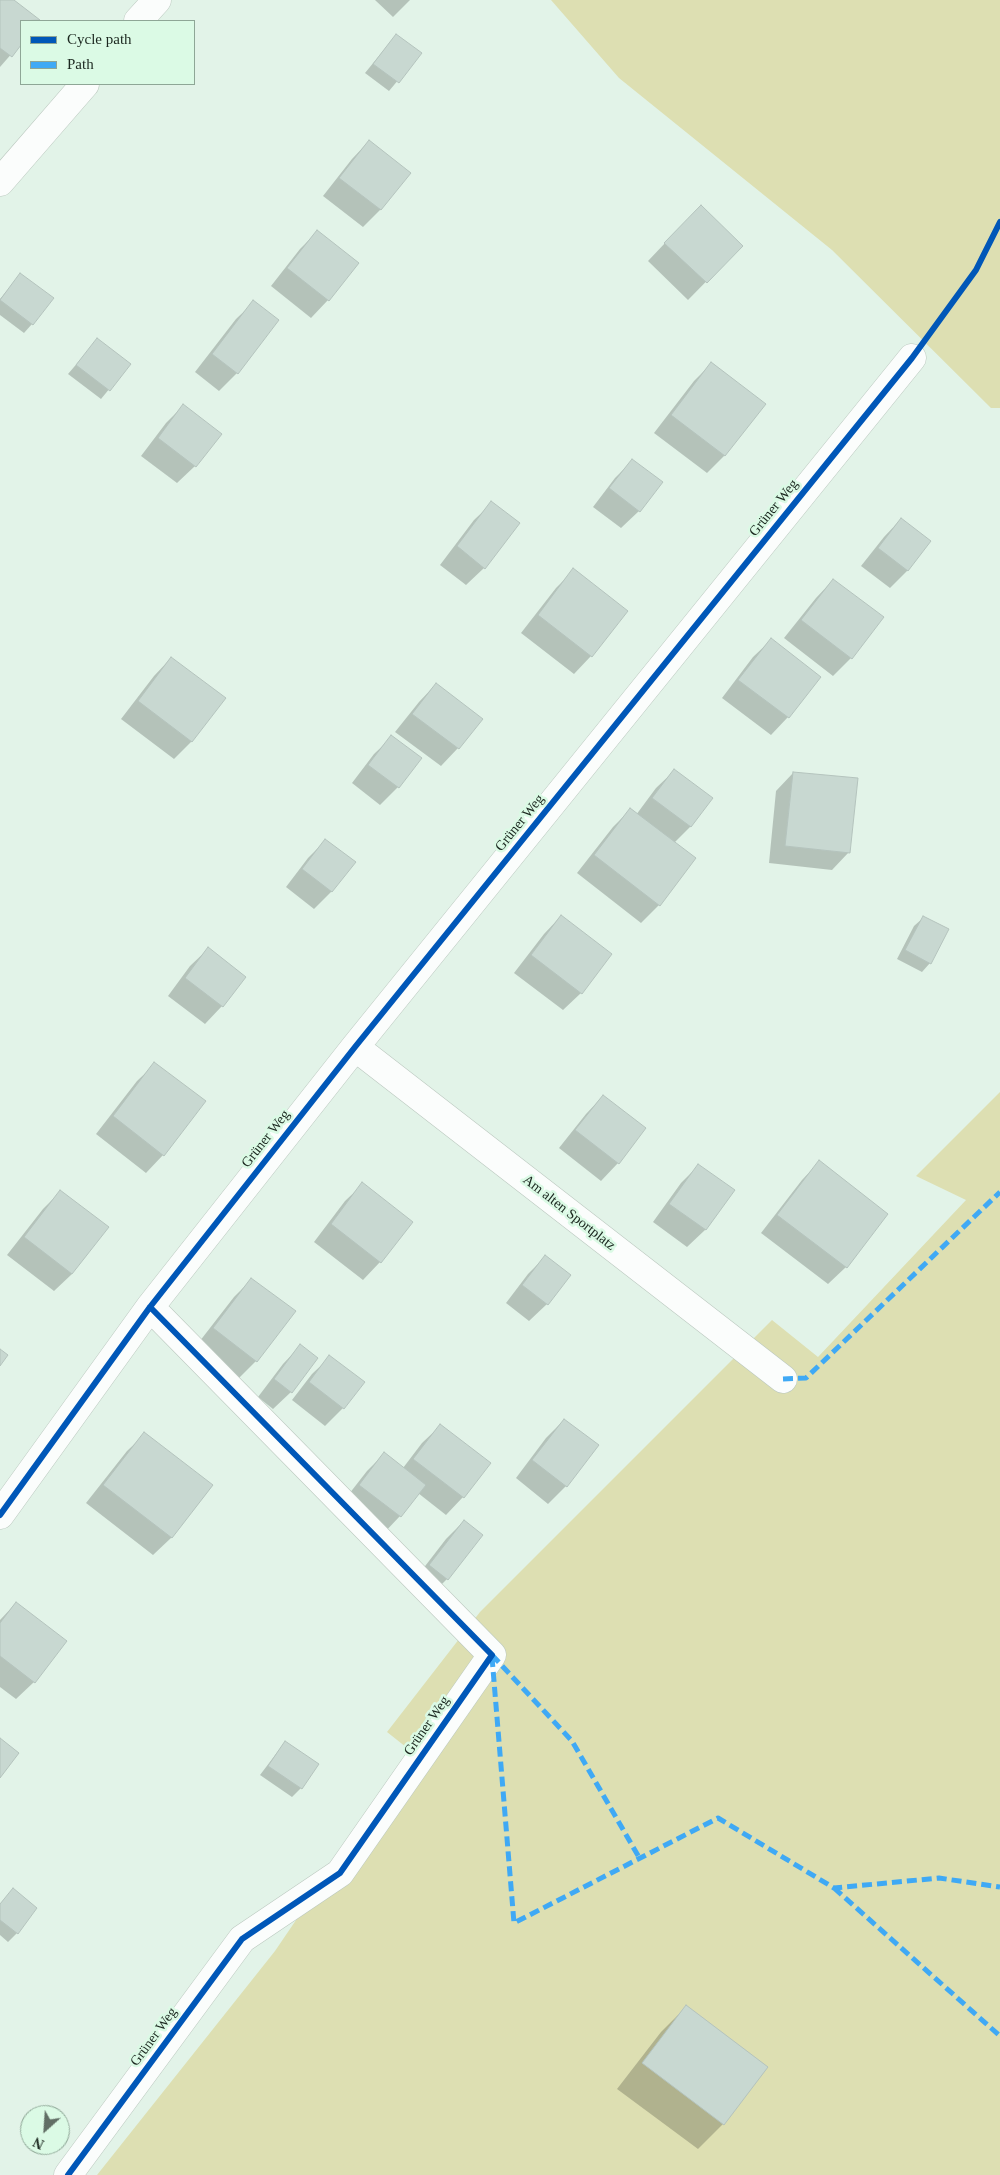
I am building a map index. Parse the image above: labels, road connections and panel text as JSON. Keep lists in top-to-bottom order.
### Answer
{
  "streets": {
    "street": ["Grüner Weg", "Am alten Sportplatz"]
  },
  "crossings": [
    ["Grüner Weg", "Am alten Sportplatz"]
  ],
  "legend": ["Cycle path", "Path"],
  "north": "bottom left"
}
